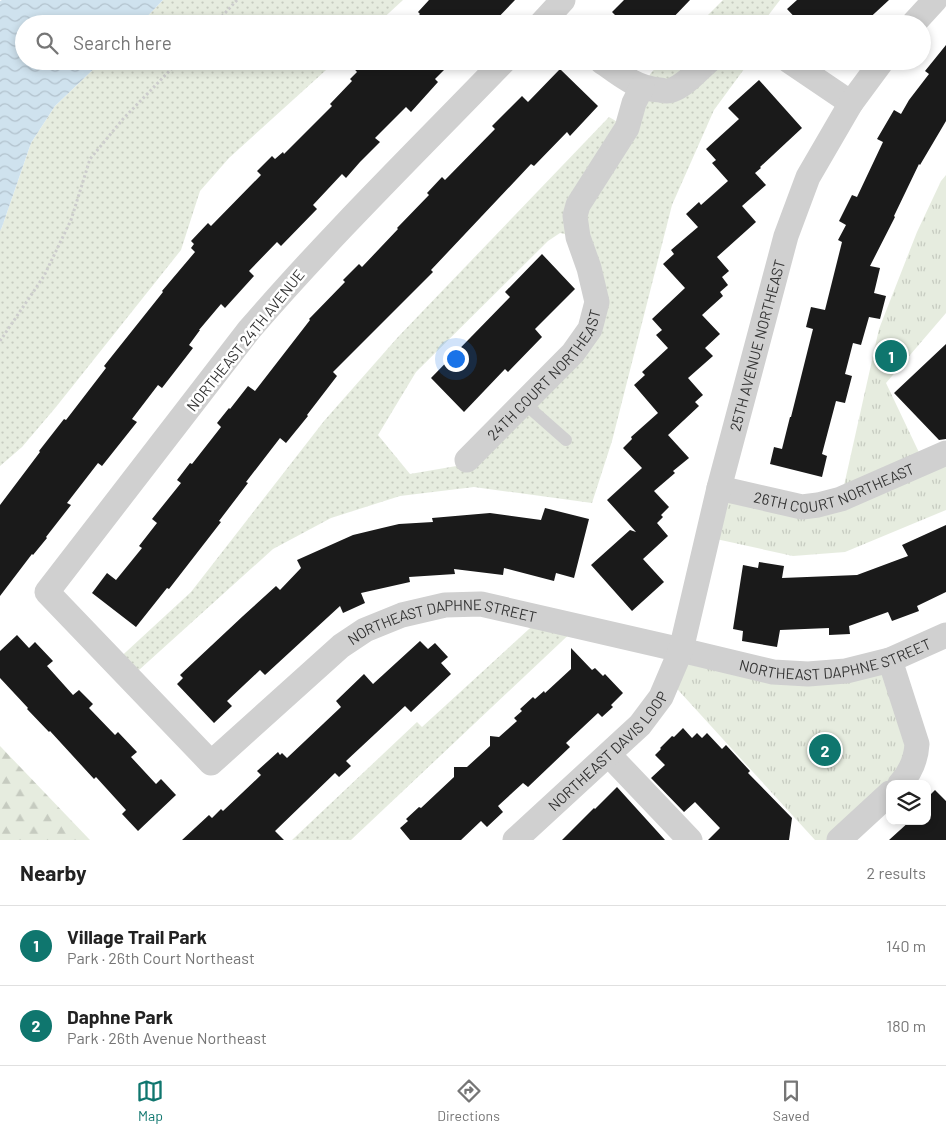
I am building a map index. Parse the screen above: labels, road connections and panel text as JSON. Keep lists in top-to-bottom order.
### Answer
{
  "streets": {
    "street": [
      "NORTHEAST 24TH AVENUE",
      "25TH AVENUE NORTHEAST",
      "24TH COURT NORTHEAST",
      "26TH COURT NORTHEAST",
      "NORTHEAST DAPHNE STREET",
      "NORTHEAST DAVIS LOOP"
    ]
  },
  "crossings": [
    ["NORTHEAST 24TH AVENUE", "NORTHEAST DAPHNE STREET"],
    ["25TH AVENUE NORTHEAST", "26TH COURT NORTHEAST"],
    ["25TH AVENUE NORTHEAST", "NORTHEAST DAPHNE STREET"],
    ["25TH AVENUE NORTHEAST", "NORTHEAST DAVIS LOOP"],
    ["NORTHEAST DAPHNE STREET", "NORTHEAST DAVIS LOOP"]
  ],
  "page": {
    "search": "Search here",
    "pins": ["1", "2"],
    "heading": ["Nearby", "2 results"],
    "list": [
      {
        "mark": "1",
        "name": "Village Trail Park",
        "note": "Park · 26th Court Northeast",
        "value": "140 m"
      },
      {
        "mark": "2",
        "name": "Daphne Park",
        "note": "Park · 26th Avenue Northeast",
        "value": "180 m"
      }
    ],
    "nav": ["Map", "Directions", "Saved"]
  }
}
